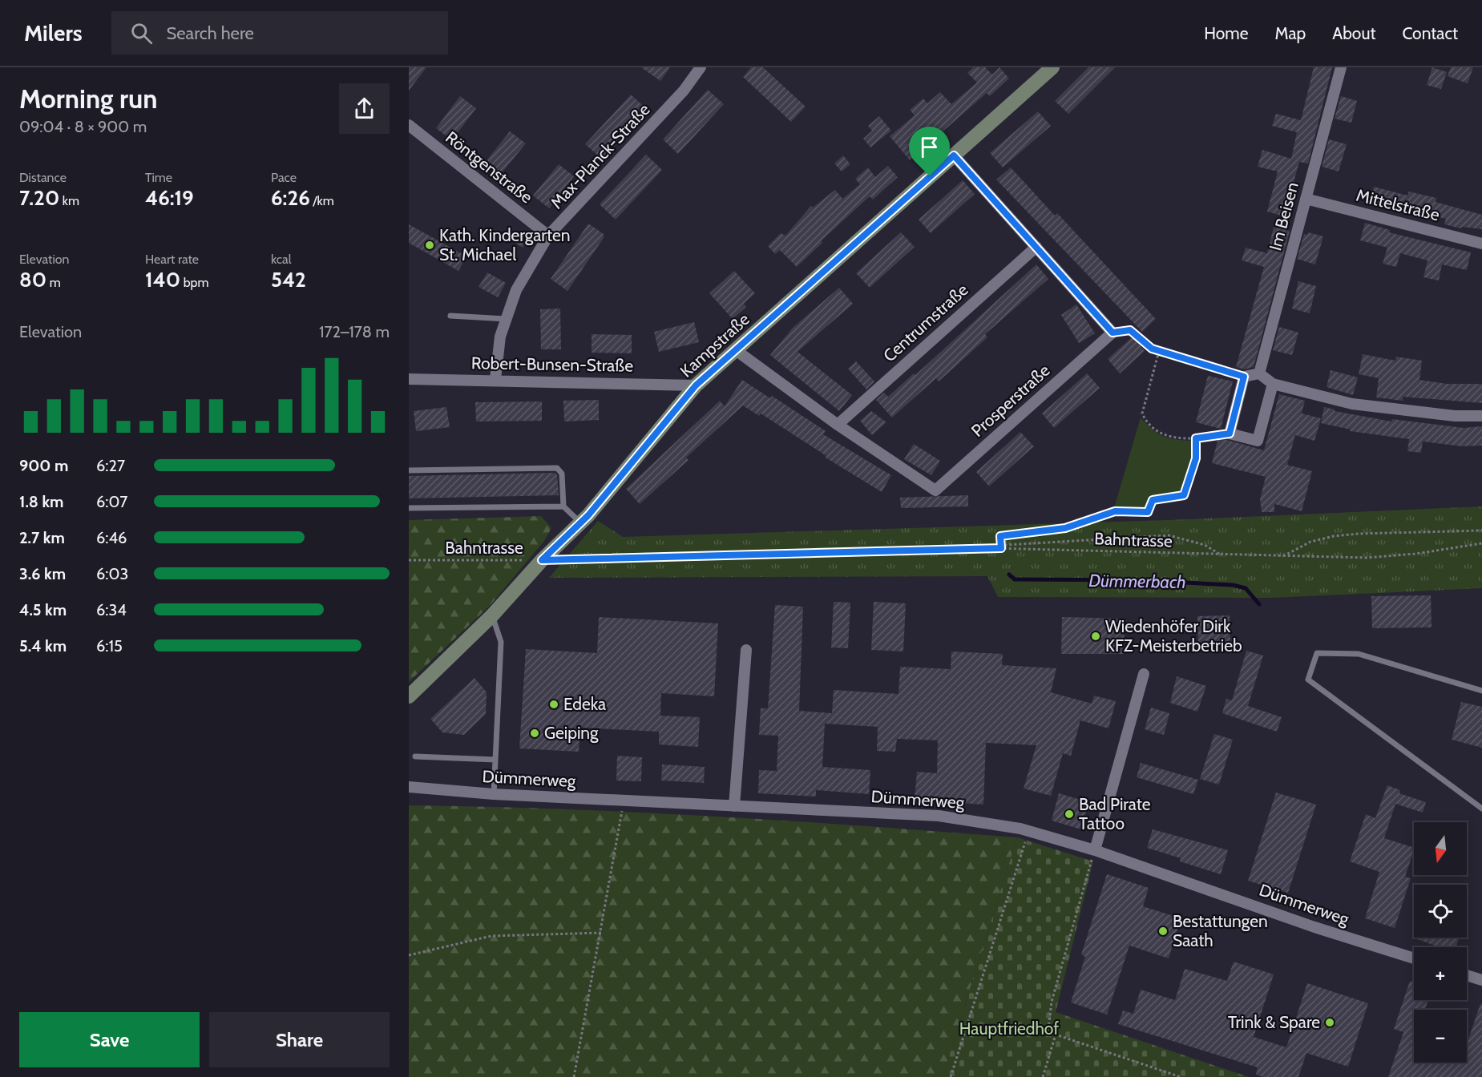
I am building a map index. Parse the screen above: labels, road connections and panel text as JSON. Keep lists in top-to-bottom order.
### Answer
{
  "streets": {
    "street": [
      "Max-Planck-Straße",
      "Röntgenstraße",
      "Mittelstraße",
      "Im Beisen",
      "Centrumstraße",
      "Kampstraße",
      "Robert-Bunsen-Straße",
      "Prosperstraße",
      "Dümmerweg"
    ],
    "path": ["Bahntrasse"]
  },
  "crossings": [
    ["Max-Planck-Straße", "Röntgenstraße"],
    ["Max-Planck-Straße", "Robert-Bunsen-Straße"],
    ["Mittelstraße", "Im Beisen"],
    ["Centrumstraße", "Prosperstraße"],
    ["Kampstraße", "Robert-Bunsen-Straße"],
    ["Kampstraße", "Prosperstraße"],
    ["Kampstraße", "Bahntrasse"]
  ],
  "water": ["Dümmerbach"],
  "parks": ["Hauptfriedhof"],
  "places": [
    "Kath. Kindergarten St. Michael",
    "Wiedenhöfer Dirk KFZ-Meisterbetrieb",
    "Edeka",
    "Geiping",
    "Bad Pirate Tattoo",
    "Bestattungen Saath",
    "Trink & Spare"
  ],
  "north": "bottom",
  "page": {
    "header": "Milers",
    "search": "Search here",
    "nav": [
      "Home",
      "Map",
      "About",
      "Contact"
    ],
    "heading": ["Morning run", "09:04 · 8 × 900 m"],
    "stats": [
      ["Distance", "7.20 km"],
      ["Time", "46:19"],
      ["Pace", "6:26 /km"],
      ["Elevation", "80 m"],
      ["Heart rate", "140 bpm"],
      ["kcal", "542"]
    ],
    "chart": ["Elevation", "172–178 m"],
    "list": [
      {
        "name": "900 m",
        "note": "6:27"
      },
      {
        "name": "1.8 km",
        "note": "6:07"
      },
      {
        "name": "2.7 km",
        "note": "6:46"
      },
      {
        "name": "3.6 km",
        "note": "6:03"
      },
      {
        "name": "4.5 km",
        "note": "6:34"
      },
      {
        "name": "5.4 km",
        "note": "6:15"
      }
    ],
    "map_buttons": ["+", "−"],
    "buttons": ["Save", "Share"]
  }
}
